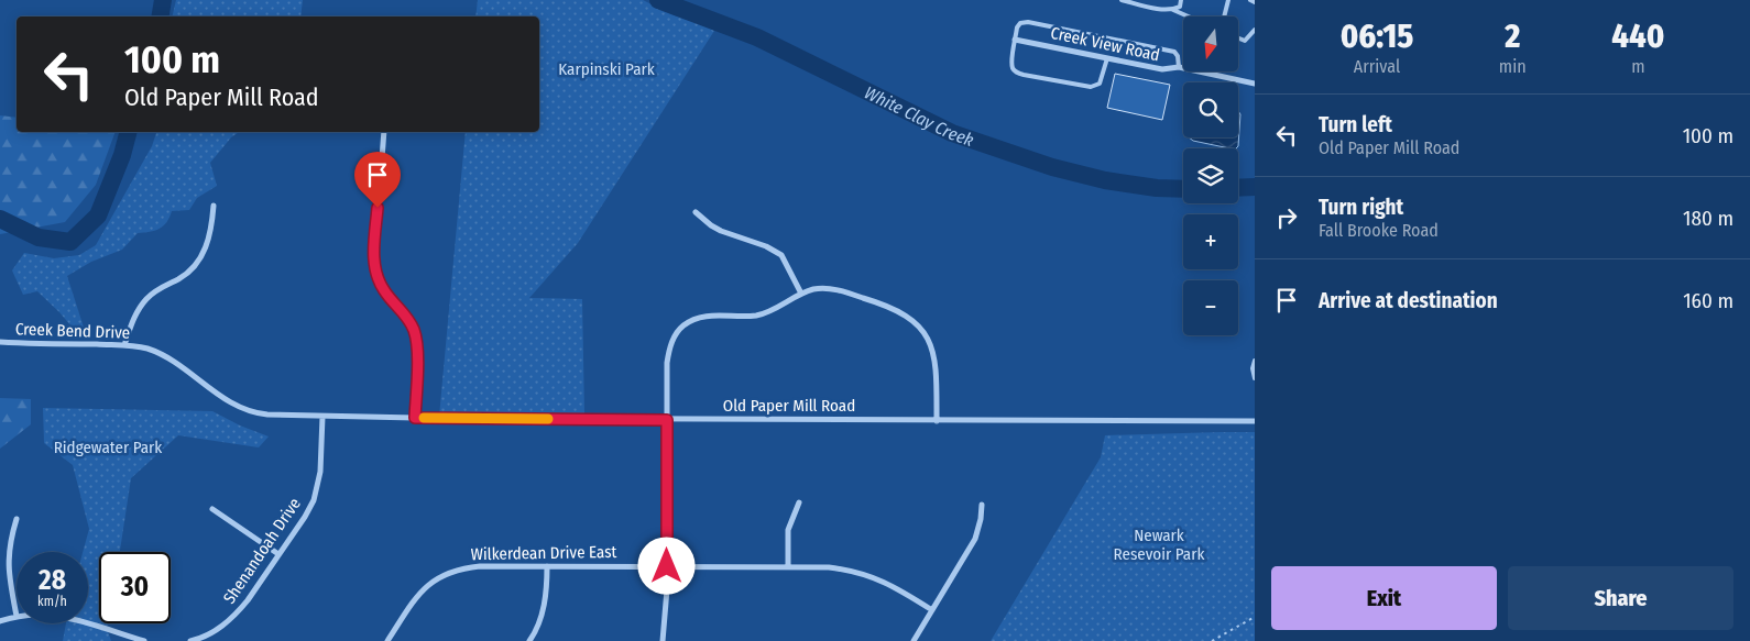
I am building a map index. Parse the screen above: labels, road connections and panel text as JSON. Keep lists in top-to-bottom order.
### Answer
{
  "streets": {
    "street": [
      "Creek View Road",
      "Creek Bend Drive",
      "Old Paper Mill Road",
      "Shenandoah Drive",
      "Wilkerdean Drive East"
    ]
  },
  "crossings": [
    ["Creek Bend Drive", "Old Paper Mill Road"],
    ["Creek Bend Drive", "Shenandoah Drive"],
    ["Old Paper Mill Road", "Shenandoah Drive"]
  ],
  "water": ["White Clay Creek"],
  "parks": ["Karpinski Park", "Ridgewater Park", "Newark Resevoir Park"],
  "north": "bottom",
  "page": {
    "eta": [
      "06:15",
      "Arrival",
      "2",
      "min",
      "440",
      "m"
    ],
    "map_buttons": ["+", "−"],
    "turn": ["100 m", "Old Paper Mill Road"],
    "list": [
      {
        "name": "Turn left",
        "note": "Old Paper Mill Road",
        "value": "100 m"
      },
      {
        "name": "Turn right",
        "note": "Fall Brooke Road",
        "value": "180 m"
      },
      {
        "name": "Arrive at destination",
        "value": "160 m"
      }
    ],
    "speed": "28 km/h",
    "limit": "30",
    "buttons": ["Exit", "Share"]
  }
}
